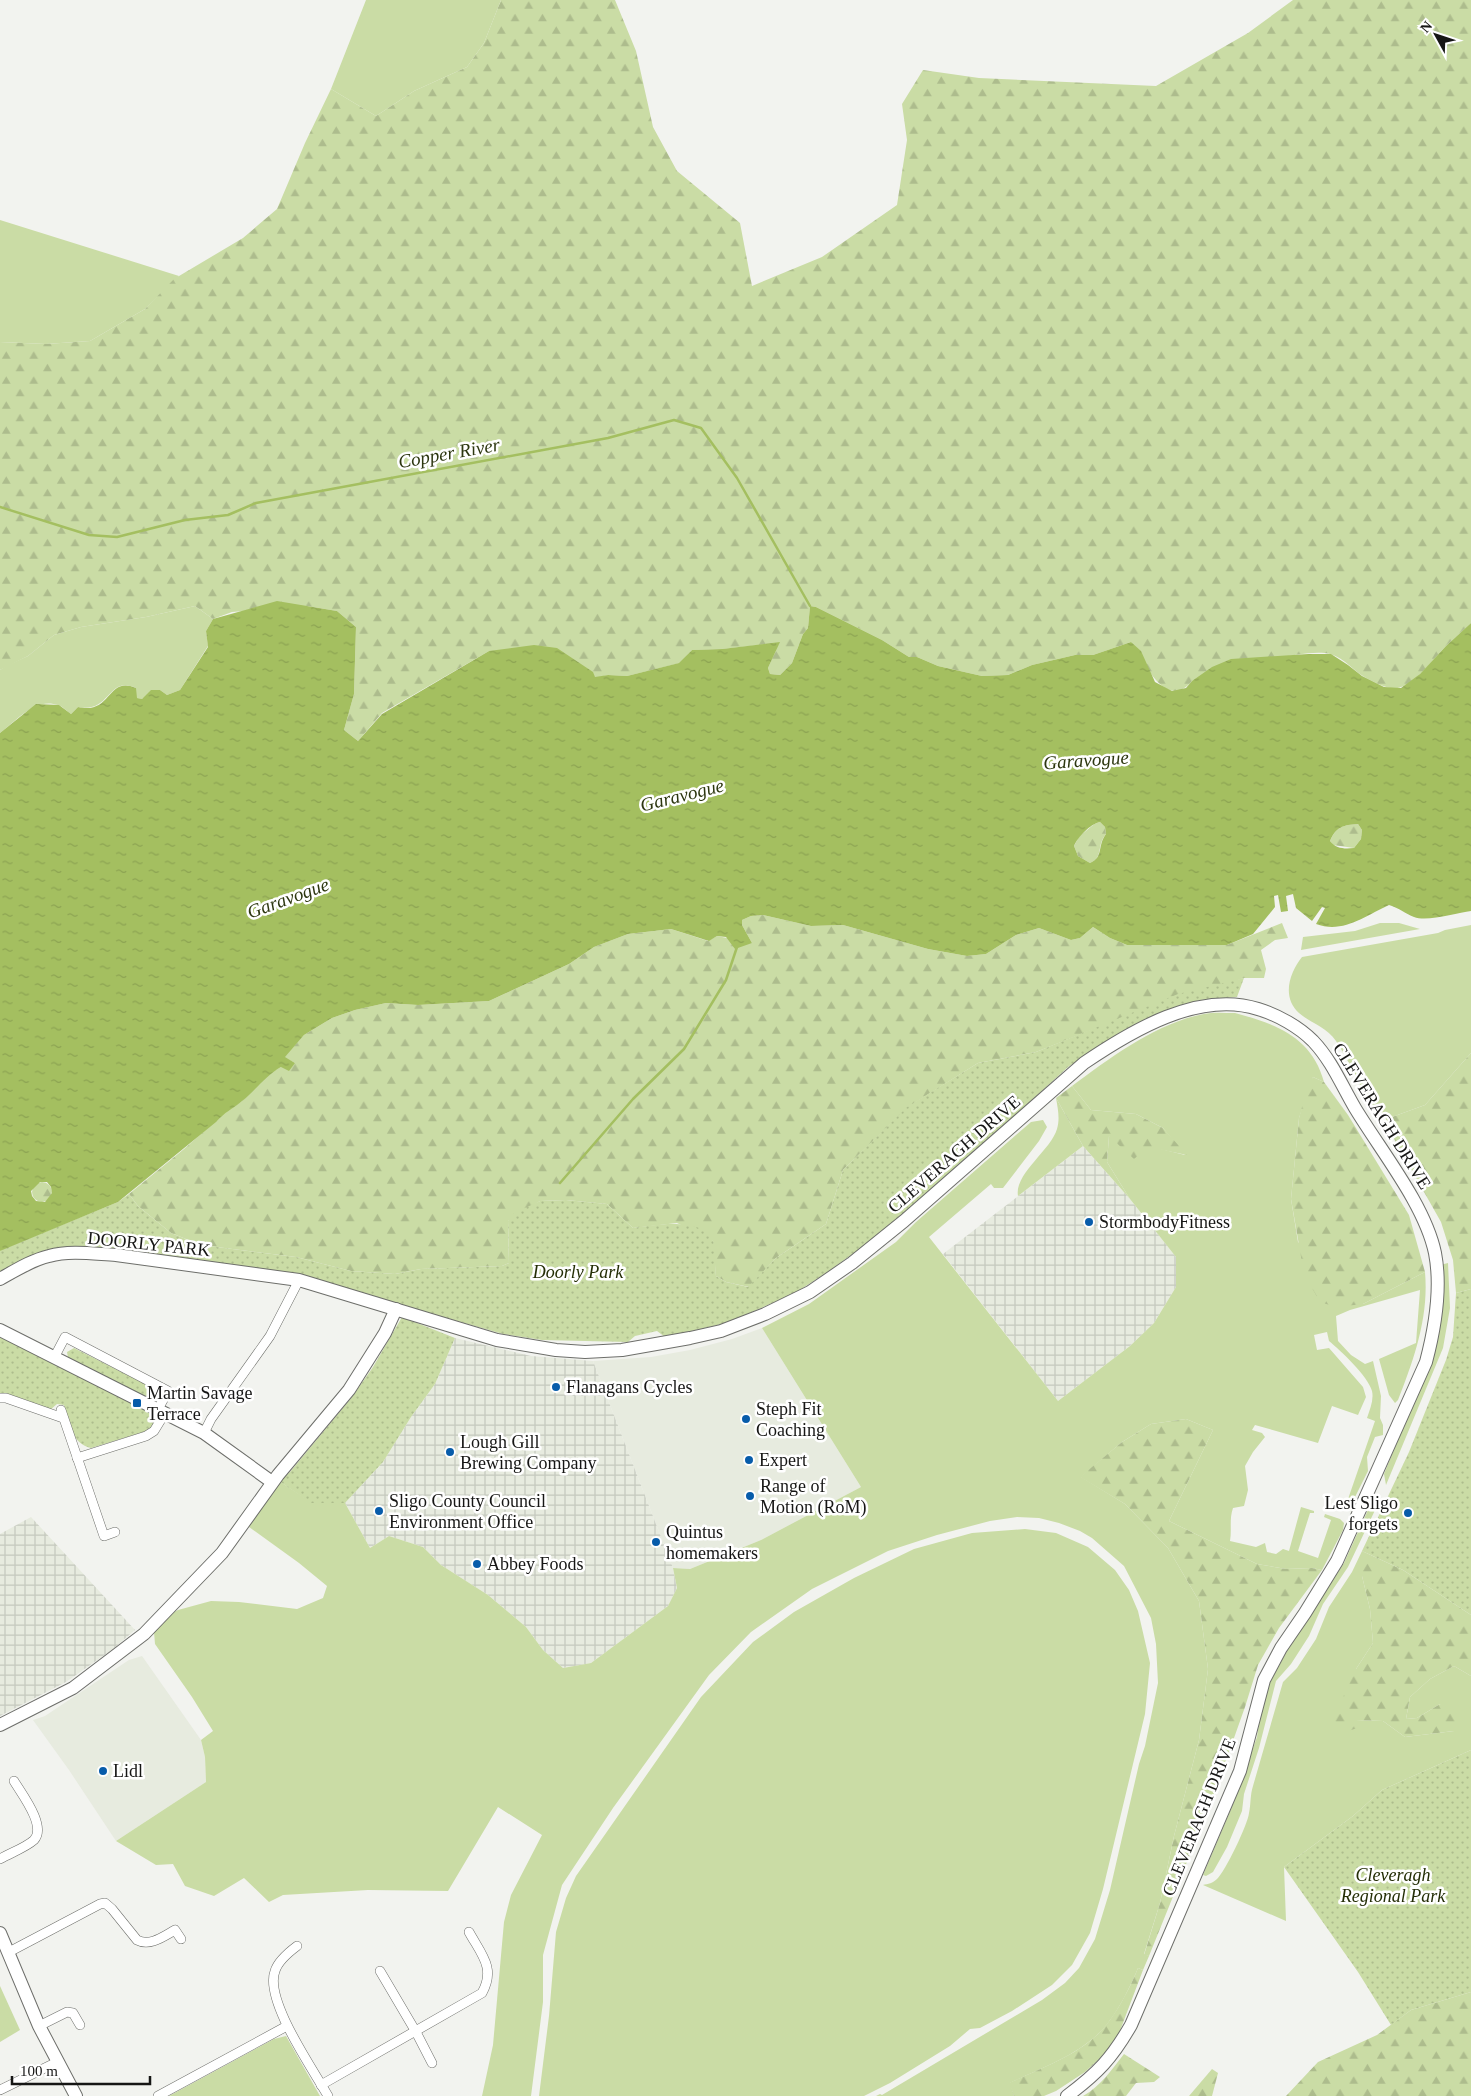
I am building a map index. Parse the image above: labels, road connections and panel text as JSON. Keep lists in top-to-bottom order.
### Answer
{
  "streets": {
    "street": ["CLEVERAGH DRIVE", "DOORLY PARK"]
  },
  "crossings": [
    ["CLEVERAGH DRIVE", "DOORLY PARK"]
  ],
  "water": ["Copper River", "Garavogue"],
  "parks": ["Doorly Park", "Cleveragh Regional Park"],
  "places": {
    "other": [
      "StormbodyFitness",
      "Flanagans Cycles",
      "Steph Fit Coaching",
      "Lough Gill Brewing Company",
      "Expert",
      "Range of Motion (RoM)",
      "Sligo County Council Environment Office",
      "Lest Sligo forgets",
      "Quintus homemakers",
      "Abbey Foods",
      "Lidl"
    ],
    "transit": ["Martin Savage Terrace"]
  },
  "scale_bar": "100 m",
  "north": "top left"
}
